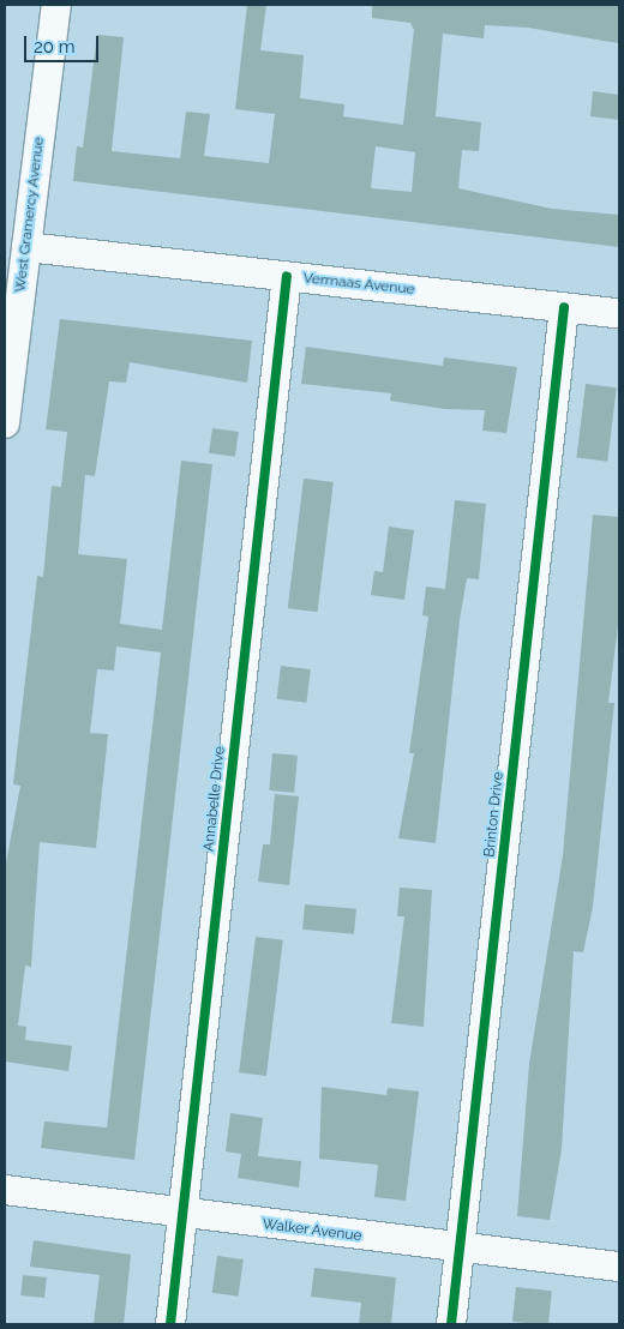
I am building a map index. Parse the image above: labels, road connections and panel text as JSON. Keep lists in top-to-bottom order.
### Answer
{
  "streets": {
    "street": [
      "West Gramercy Avenue",
      "Vermaas Avenue",
      "Annabelle Drive",
      "Brinton Drive",
      "Walker Avenue"
    ]
  },
  "crossings": [
    ["West Gramercy Avenue", "Vermaas Avenue"],
    ["Vermaas Avenue", "Annabelle Drive"],
    ["Vermaas Avenue", "Brinton Drive"],
    ["Annabelle Drive", "Walker Avenue"],
    ["Brinton Drive", "Walker Avenue"]
  ],
  "scale_bar": "20 m"
}
